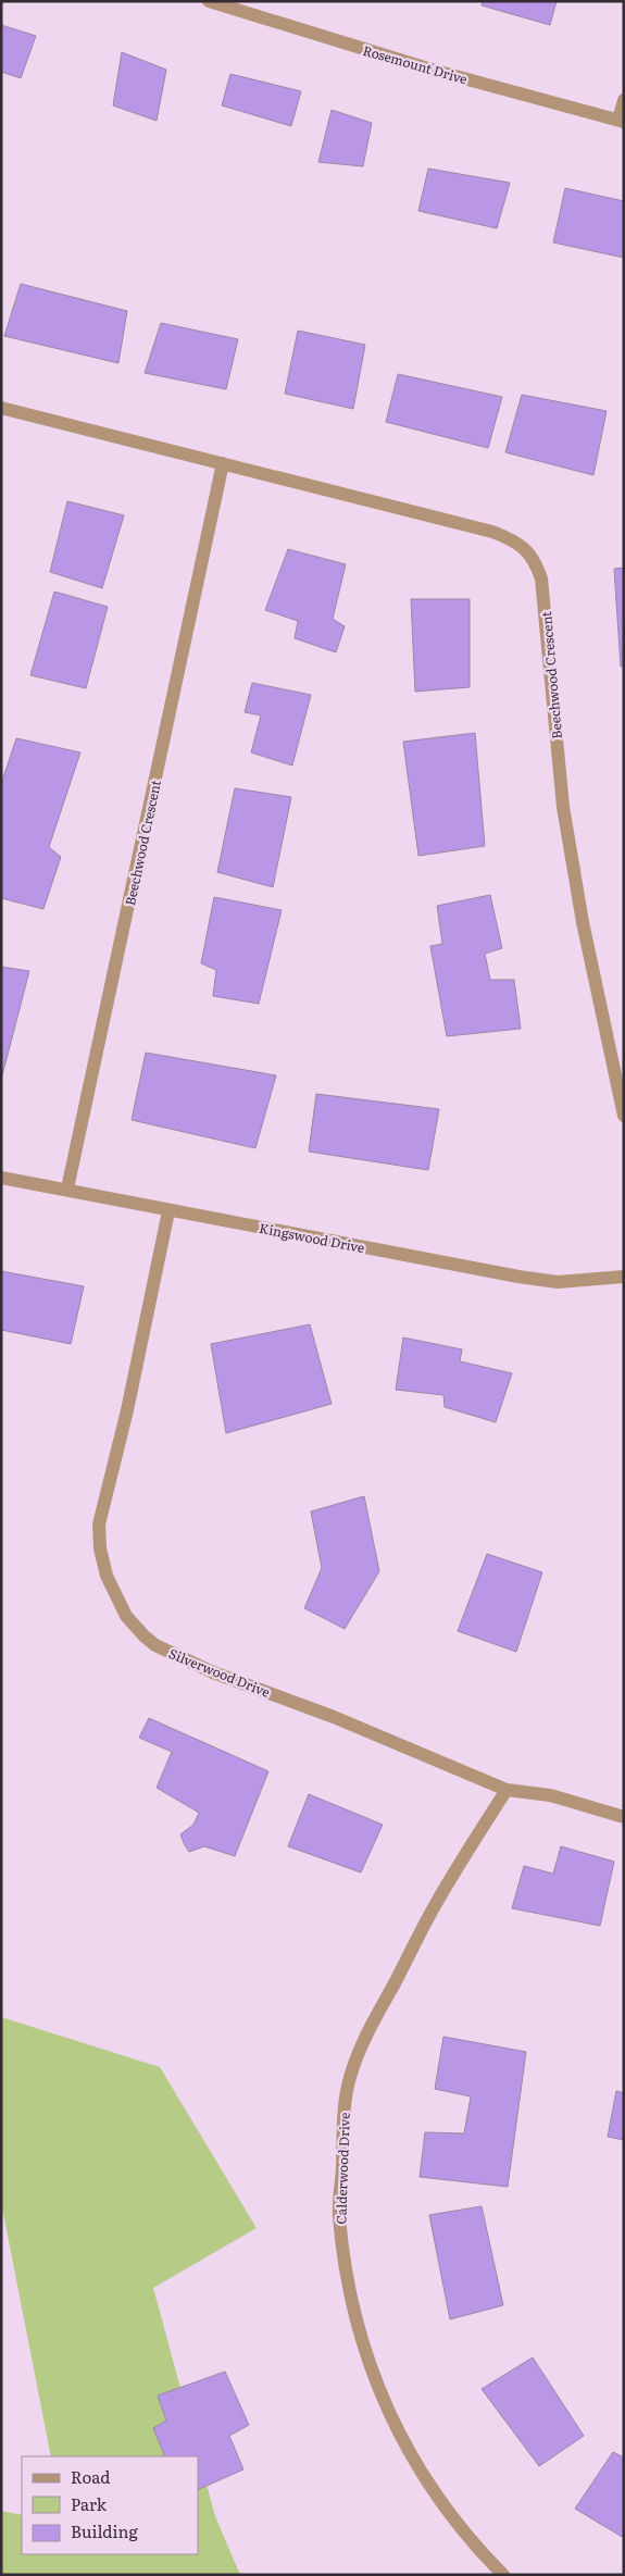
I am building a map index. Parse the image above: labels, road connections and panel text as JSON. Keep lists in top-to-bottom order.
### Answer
{
  "streets": {
    "street": [
      "Rosemount Drive",
      "Beechwood Crescent",
      "Kingswood Drive",
      "Silverwood Drive",
      "Calderwood Drive"
    ]
  },
  "crossings": [
    ["Beechwood Crescent", "Kingswood Drive"],
    ["Kingswood Drive", "Silverwood Drive"],
    ["Silverwood Drive", "Calderwood Drive"]
  ],
  "legend": ["Road", "Park", "Building"]
}
